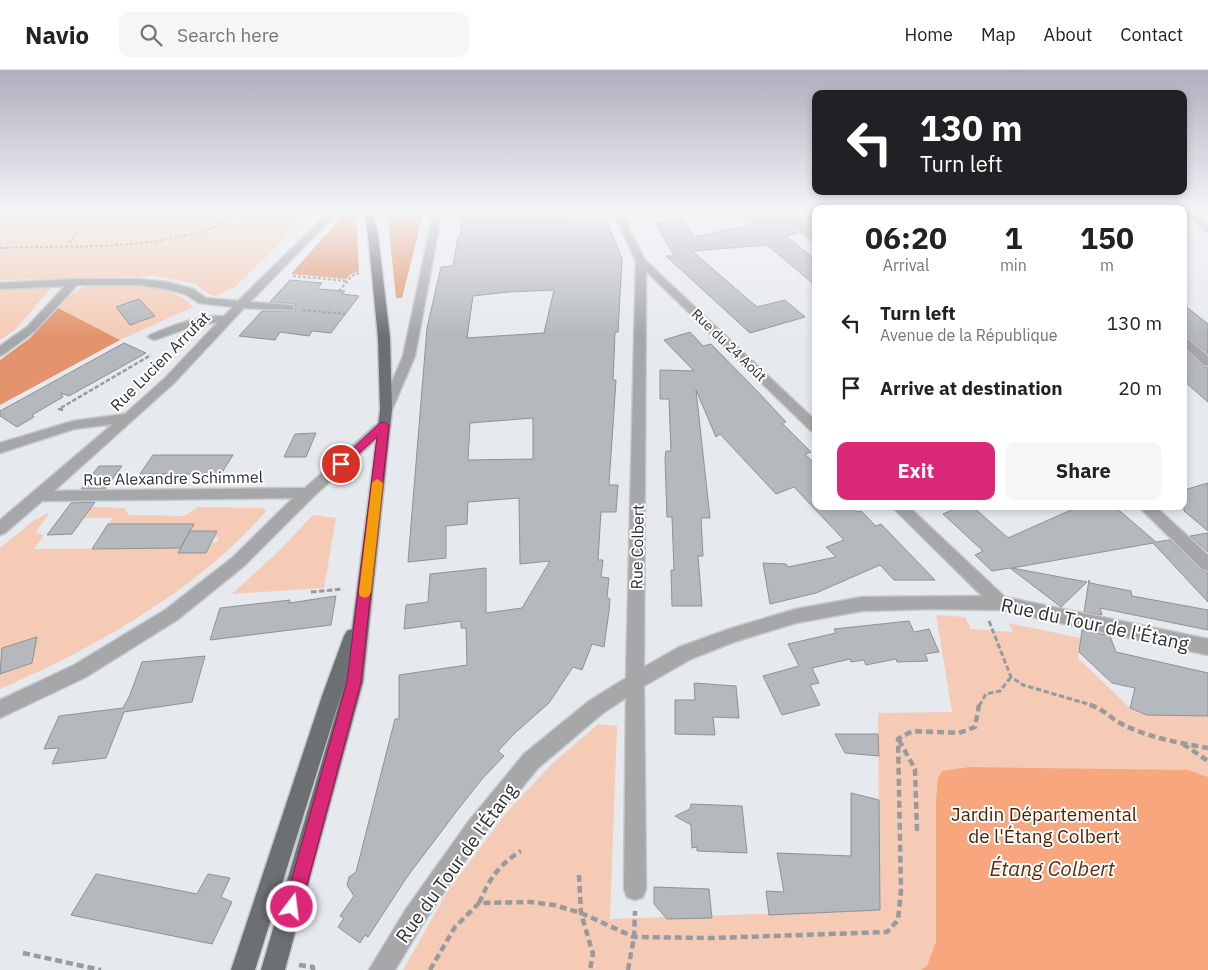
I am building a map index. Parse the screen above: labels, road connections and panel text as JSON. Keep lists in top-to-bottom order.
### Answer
{
  "streets": {
    "street": [
      "Rue du 24 Août",
      "Rue Lucien Arrufat",
      "Rue Alexandre Schimmel",
      "Rue Colbert",
      "Rue du Tour de l'Étang"
    ]
  },
  "crossings": [
    ["Rue du 24 Août", "Rue Colbert"],
    ["Rue Lucien Arrufat", "Rue Alexandre Schimmel"],
    ["Rue Colbert", "Rue du Tour de l'Étang"]
  ],
  "water": ["Étang Colbert"],
  "parks": ["Jardin Départemental de l'Étang Colbert"],
  "page": {
    "header": "Navio",
    "search": "Search here",
    "nav": [
      "Home",
      "Map",
      "About",
      "Contact"
    ],
    "turn": ["130 m", "Turn left"],
    "eta": [
      "06:20",
      "Arrival",
      "1",
      "min",
      "150",
      "m"
    ],
    "list": [
      {
        "name": "Turn left",
        "note": "Avenue de la République",
        "value": "130 m"
      },
      {
        "name": "Arrive at destination",
        "value": "20 m"
      }
    ],
    "buttons": ["Exit", "Share"]
  }
}
